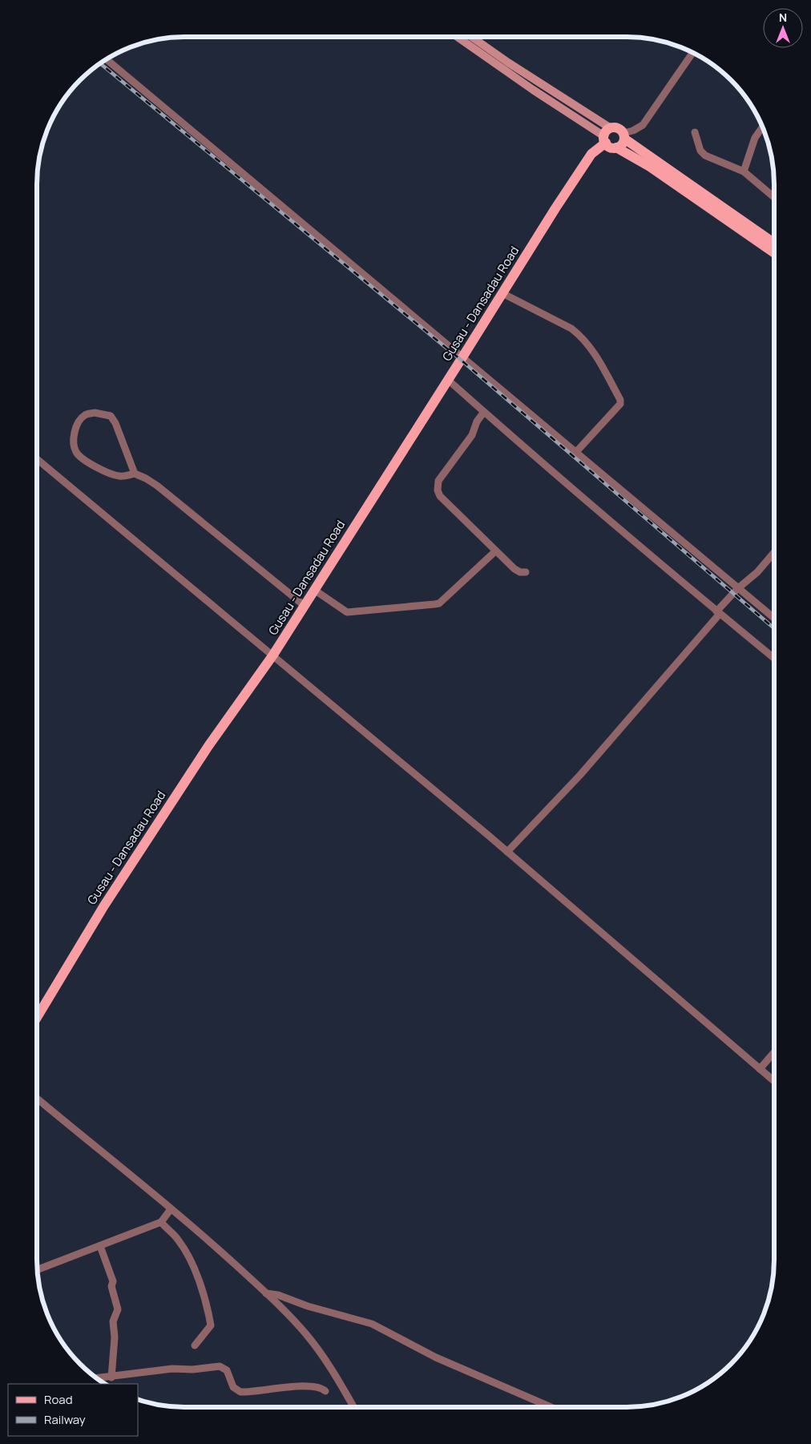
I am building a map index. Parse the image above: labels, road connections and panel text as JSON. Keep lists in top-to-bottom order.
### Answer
{
  "streets": {
    "main road": ["Gusau - Dansadau Road"]
  },
  "legend": ["Road", "Railway"],
  "north": "top"
}
